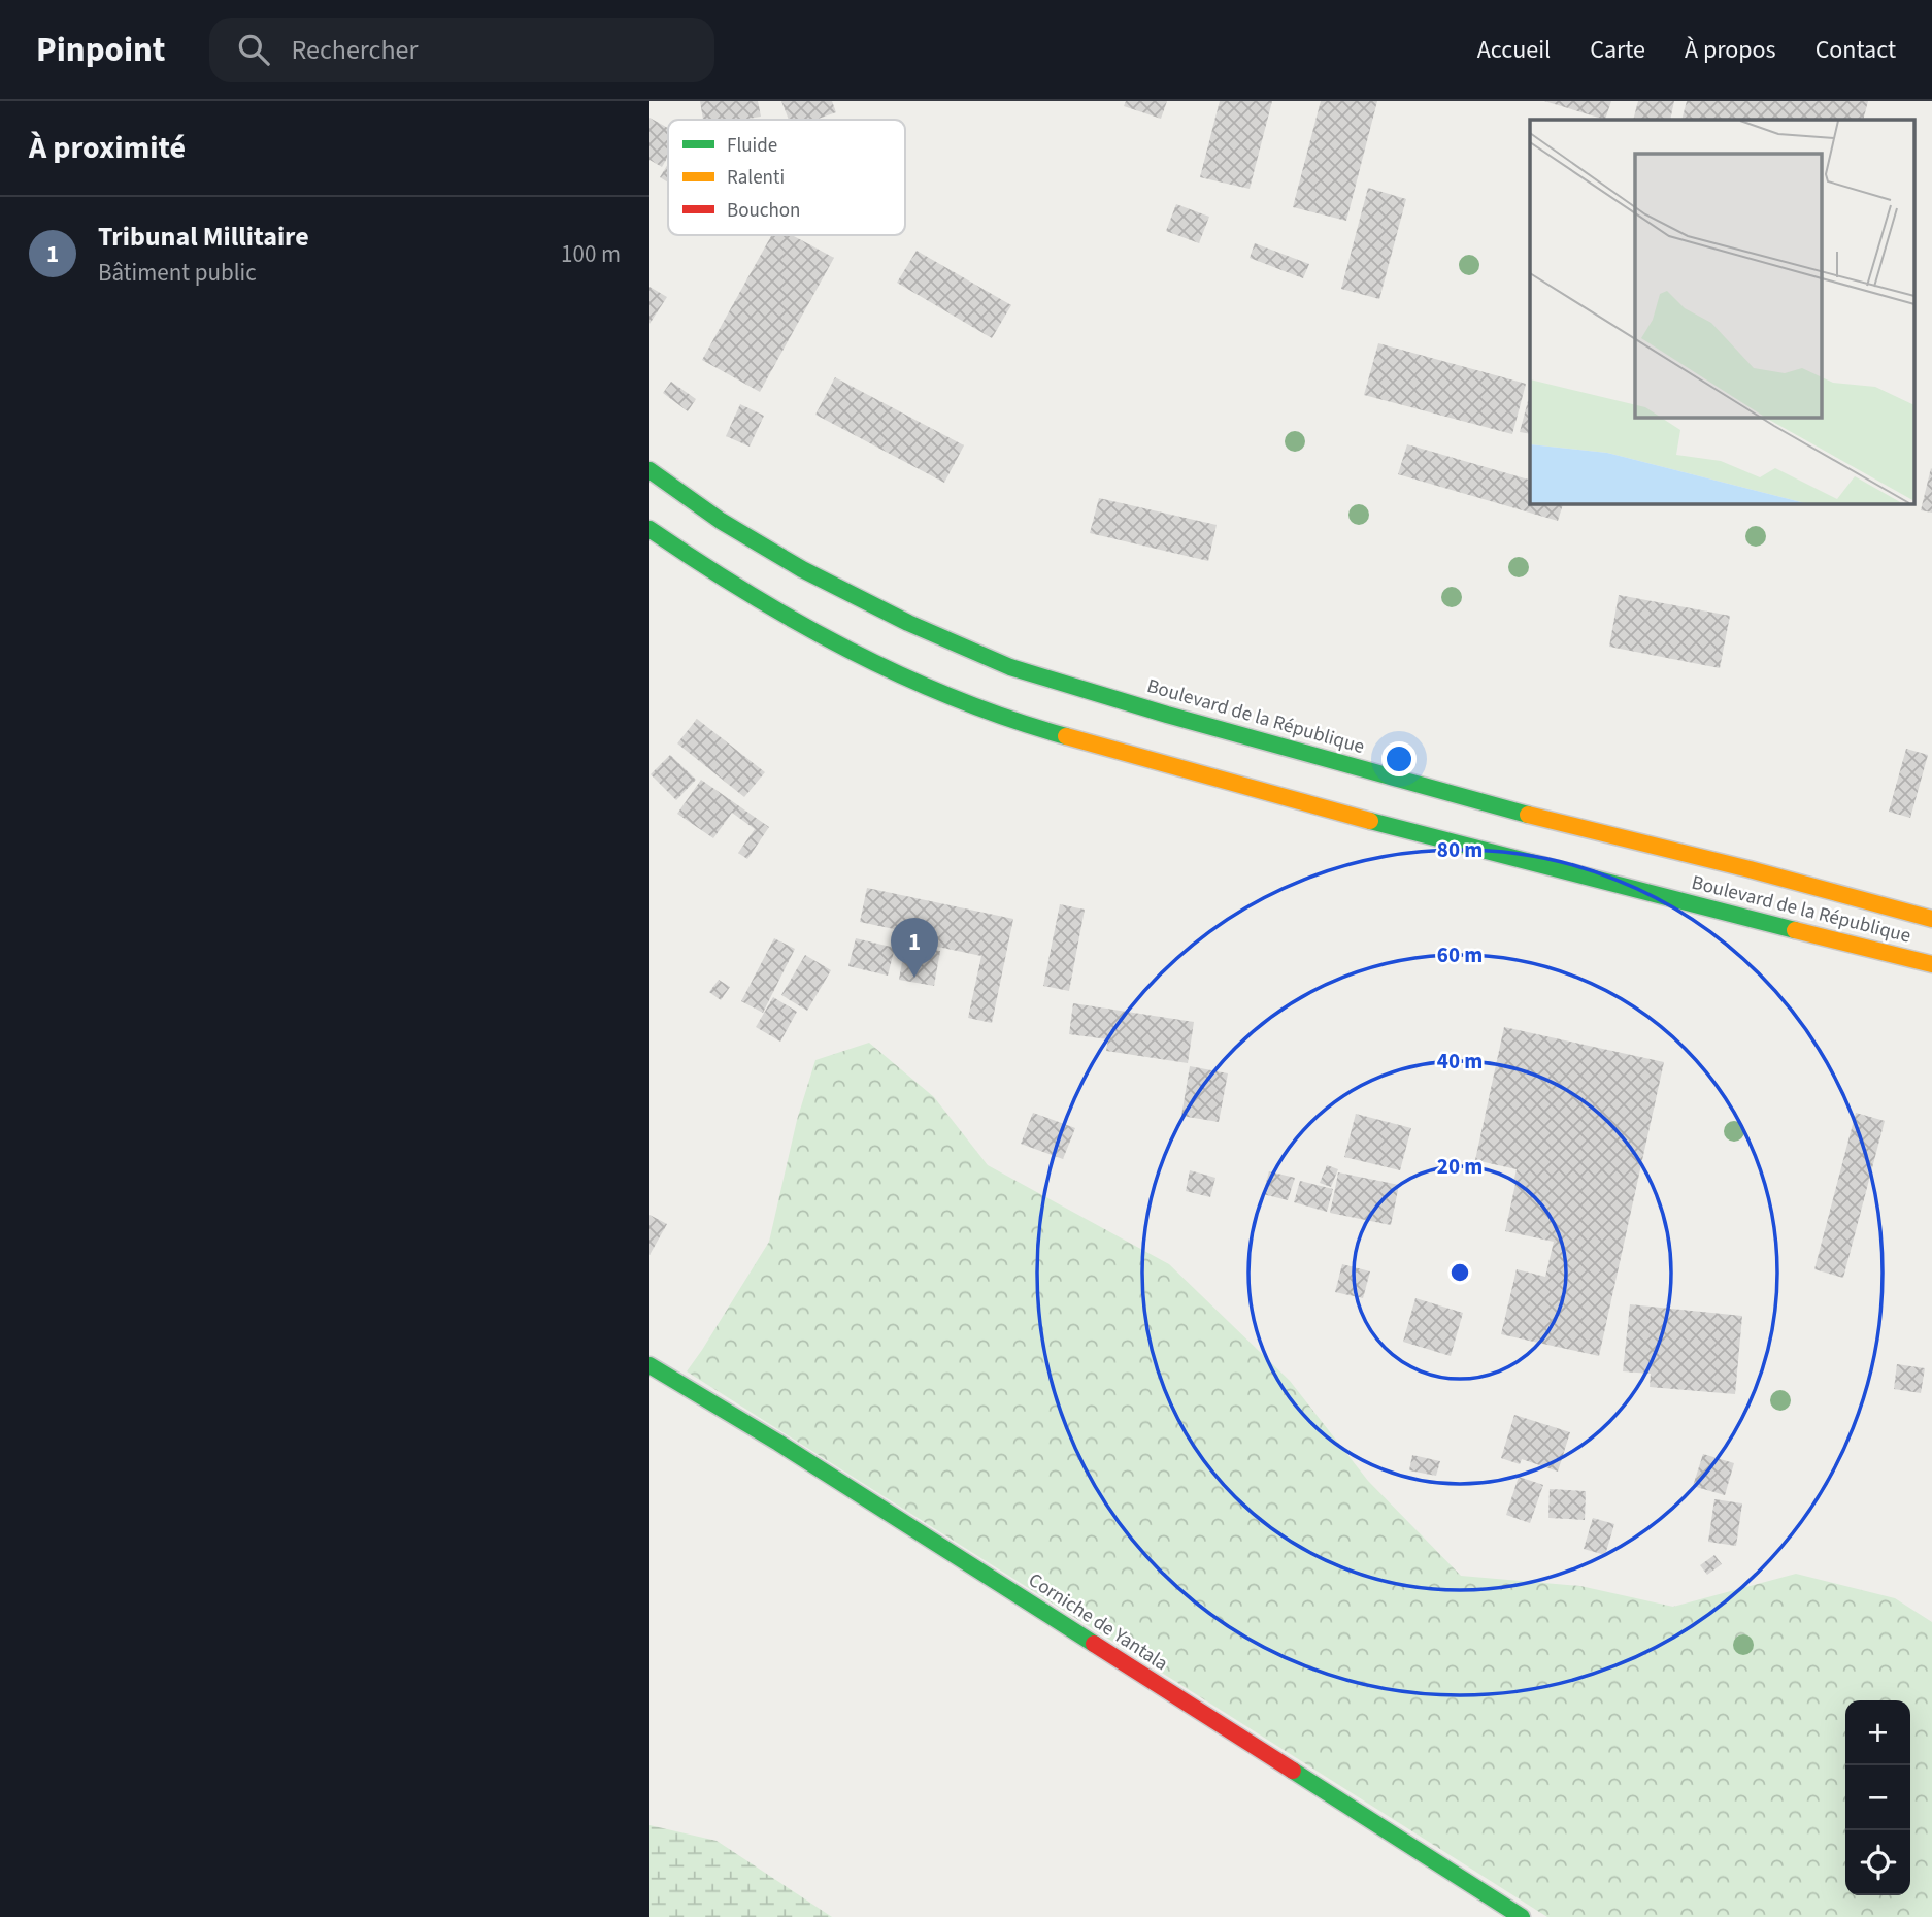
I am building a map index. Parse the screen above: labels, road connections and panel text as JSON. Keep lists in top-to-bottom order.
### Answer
{
  "streets": {
    "main road": ["Boulevard de la République", "Corniche de Yantala"]
  },
  "legend": ["Fluide", "Ralenti", "Bouchon"],
  "page": {
    "header": "Pinpoint",
    "search": "Rechercher",
    "nav": [
      "Accueil",
      "Carte",
      "À propos",
      "Contact"
    ],
    "heading": "À proximité",
    "list": [
      {
        "mark": "1",
        "name": "Tribunal Millitaire",
        "note": "Bâtiment public",
        "value": "100 m"
      }
    ],
    "pins": "1",
    "map_buttons": ["+", "−"]
  },
  "rings": [
    "80 m",
    "60 m",
    "40 m",
    "20 m"
  ]
}
